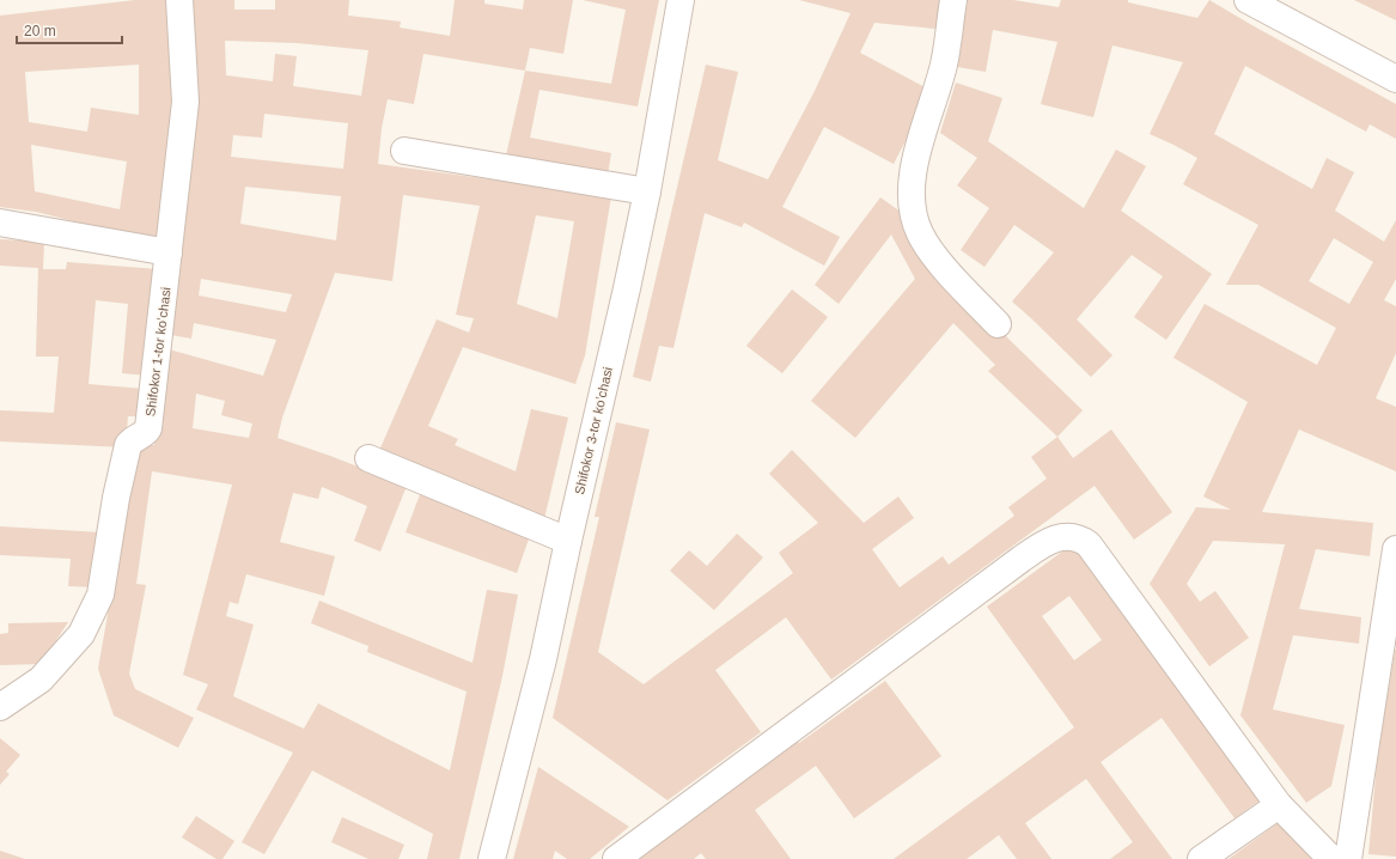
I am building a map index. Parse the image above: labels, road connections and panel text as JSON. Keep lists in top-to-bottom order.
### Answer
{
  "streets": {
    "street": ["Shifokor 1-tor koʼchasi", "Shifokor 3-tor koʼchasi"]
  },
  "scale_bar": "20 m"
}
